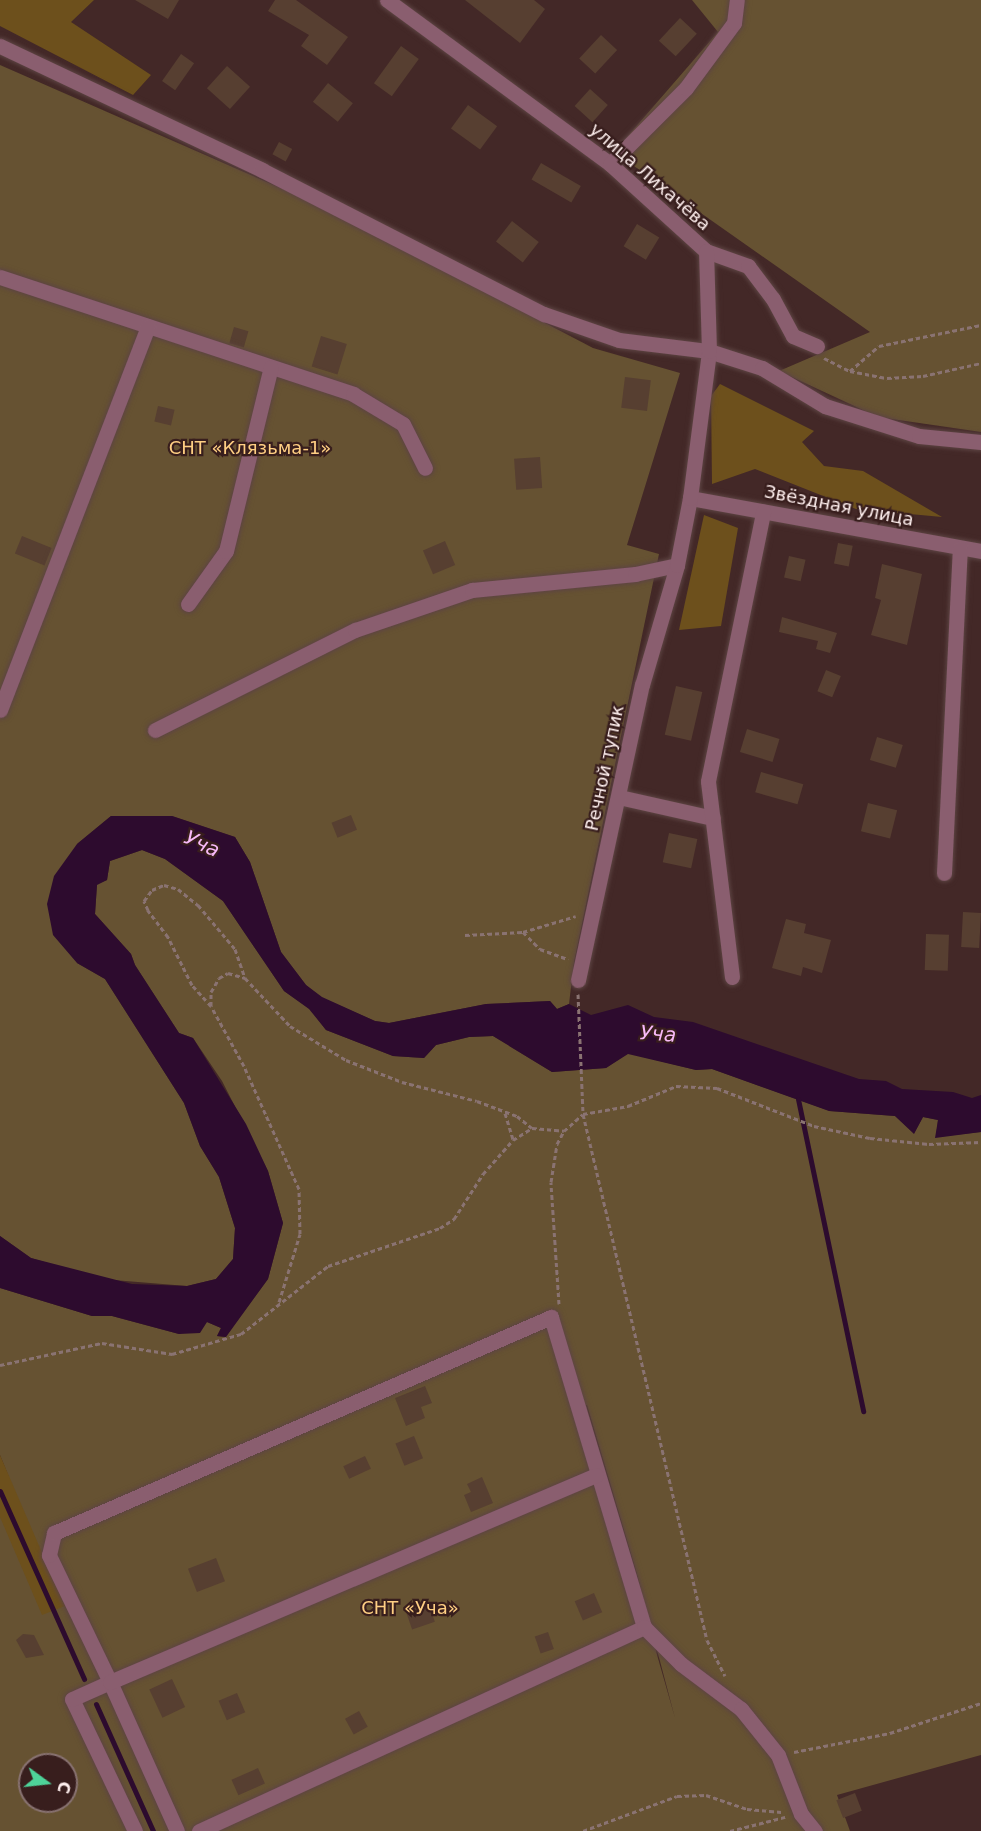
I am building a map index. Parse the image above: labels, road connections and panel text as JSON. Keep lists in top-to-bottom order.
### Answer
{
  "streets": {
    "street": ["улица Лихачёва", "Звёздная улица", "Речной тупик"]
  },
  "crossings": [
    ["улица Лихачёва", "Речной тупик"],
    ["Звёздная улица", "Речной тупик"]
  ],
  "water": ["Уча"],
  "parks": ["СНТ «Клязьма-1»", "СНТ «Уча»"],
  "north": "right"
}
